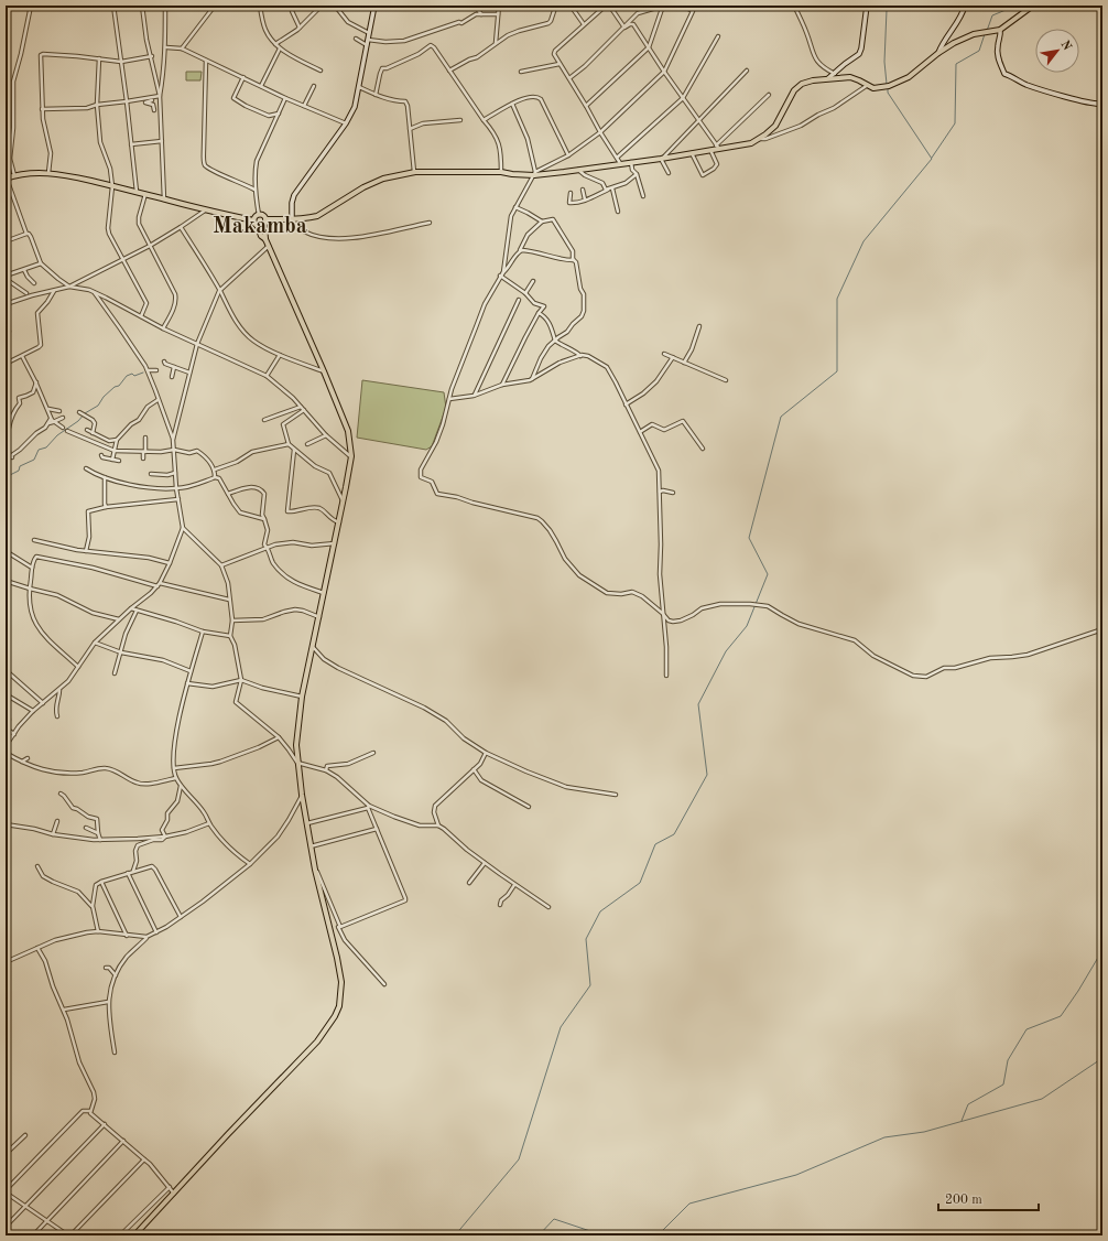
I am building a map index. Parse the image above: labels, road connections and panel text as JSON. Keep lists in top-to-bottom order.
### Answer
{
  "districts": ["Makamba"],
  "scale_bar": "200 m",
  "north": "top right"
}
